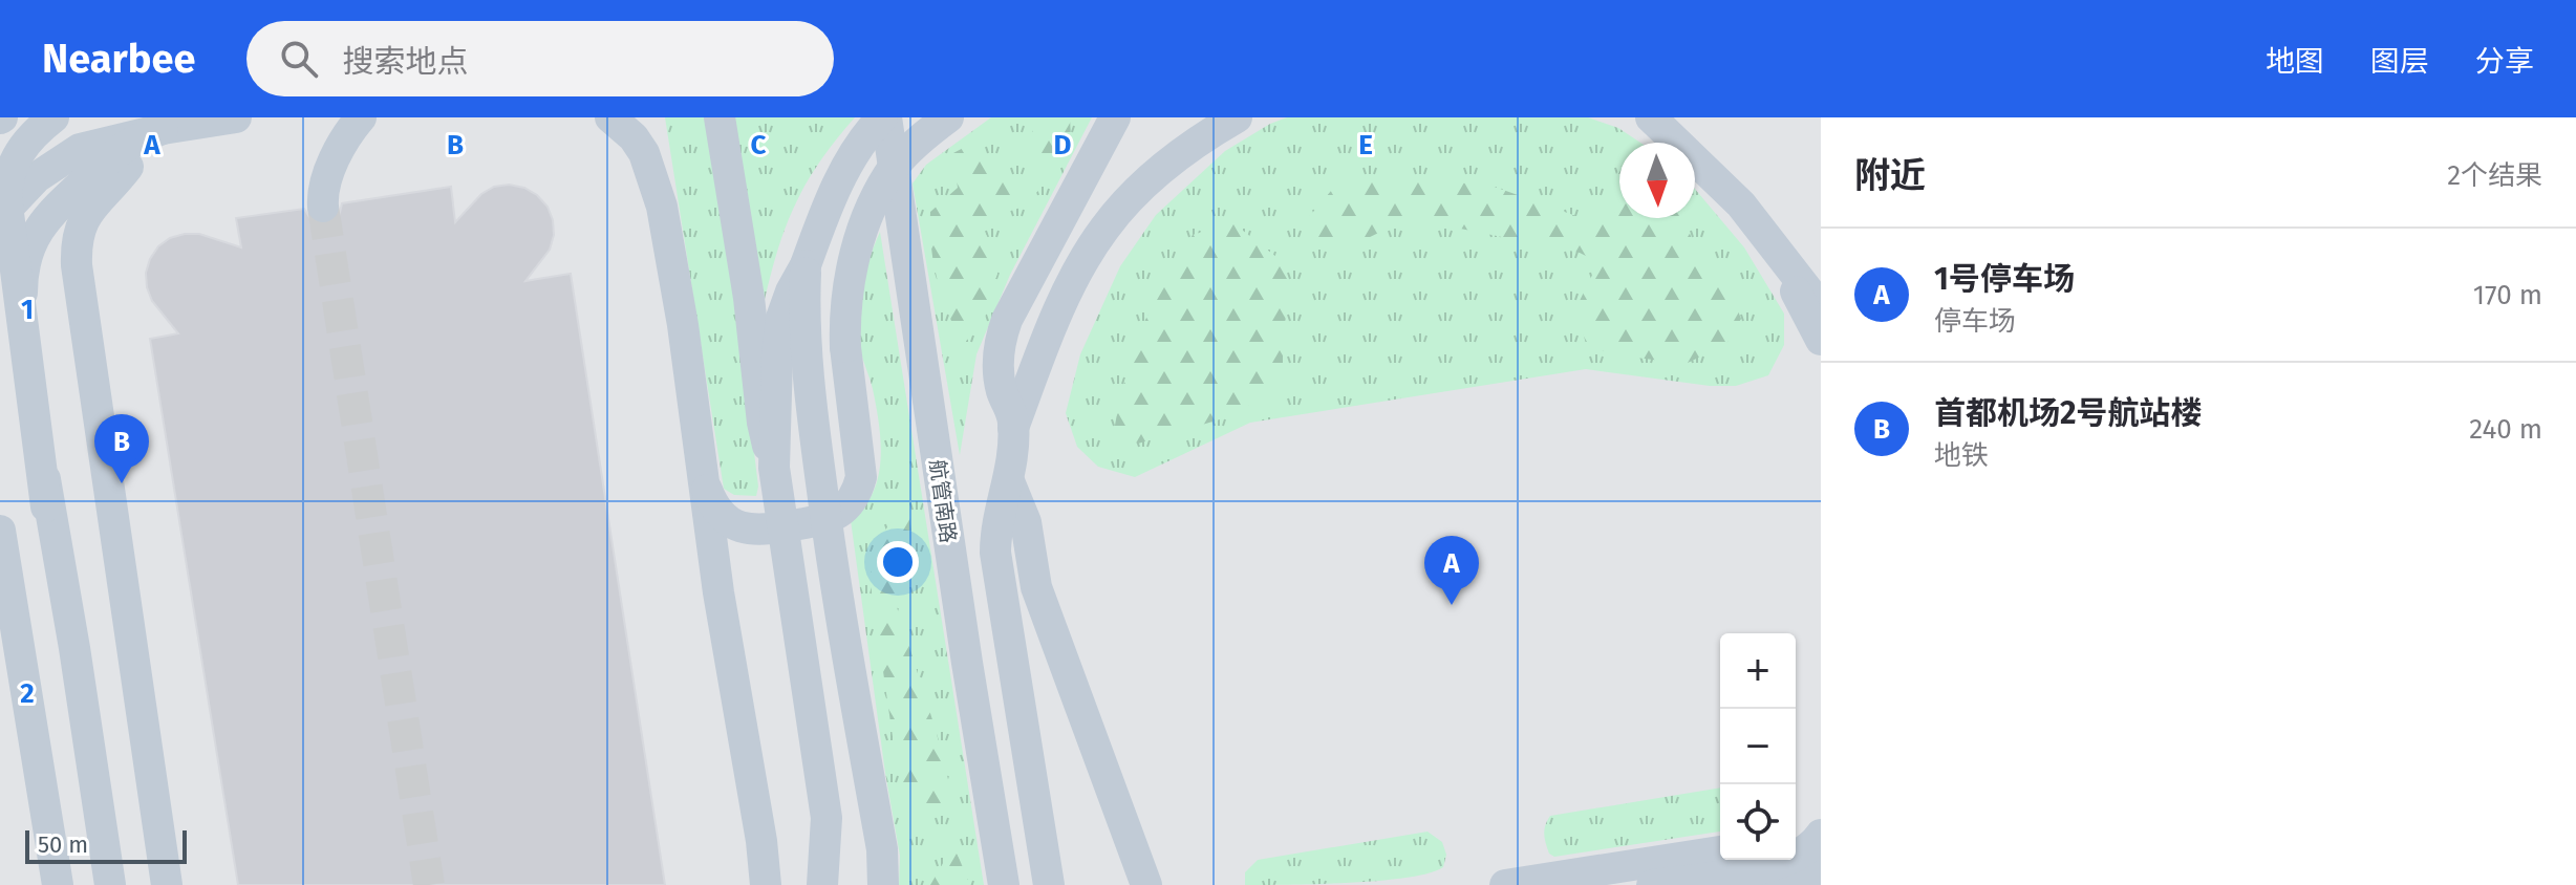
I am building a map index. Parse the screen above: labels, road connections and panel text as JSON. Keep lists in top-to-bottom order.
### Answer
{
  "streets": {
    "street": ["航管南路"]
  },
  "scale_bar": "50 m",
  "north": "bottom",
  "page": {
    "header": "Nearbee",
    "search": "搜索地点",
    "nav": ["地图", "图层", "分享"],
    "heading": ["附近", "2个结果"],
    "list": [
      {
        "mark": "A",
        "name": "1号停车场",
        "note": "停车场",
        "value": "170 m"
      },
      {
        "mark": "B",
        "name": "首都机场2号航站楼",
        "note": "地铁",
        "value": "240 m"
      }
    ],
    "pins": ["B", "A"],
    "map_buttons": ["+", "−"],
    "scale": "50 m"
  },
  "grid": {
    "columns": [
      "A",
      "B",
      "C",
      "D",
      "E"
    ],
    "rows": ["1", "2"]
  }
}
